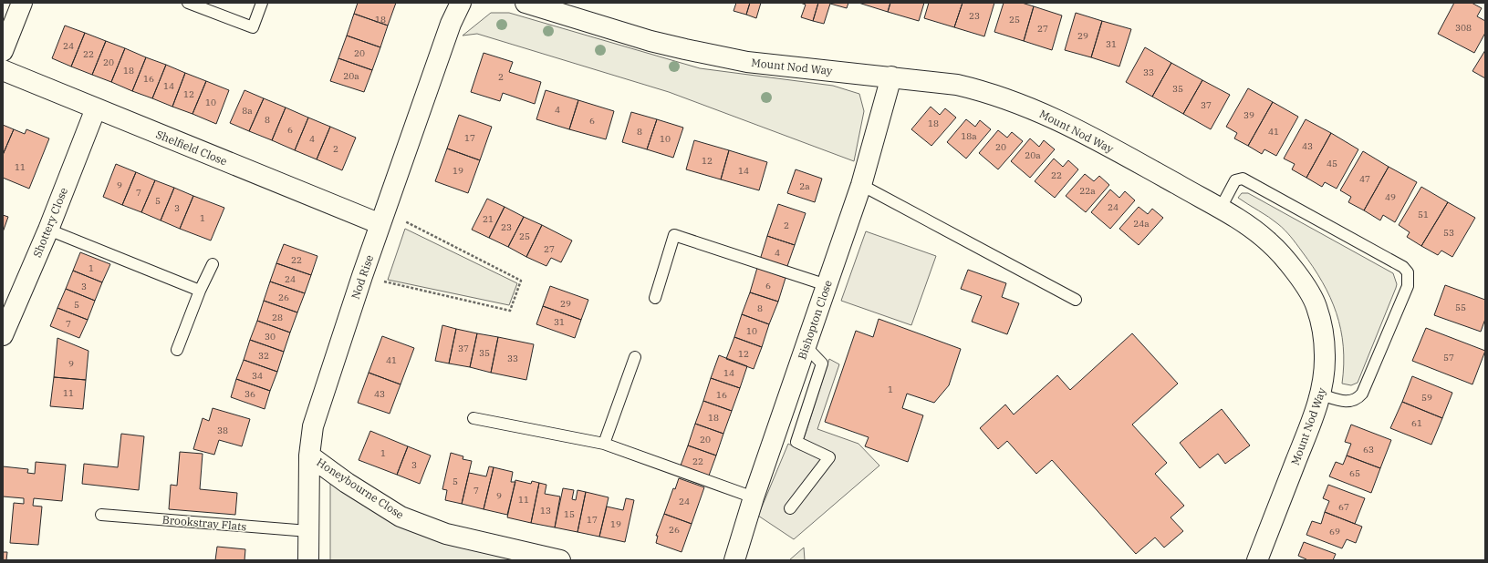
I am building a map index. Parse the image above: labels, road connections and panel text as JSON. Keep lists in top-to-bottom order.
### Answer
{
  "streets": {
    "street": [
      "Mount Nod Way",
      "Shelfield Close",
      "Shottery Close",
      "Nod Rise",
      "Bishopton Close",
      "Honeybourne Close"
    ],
    "lane": ["Brookstray Flats"]
  },
  "crossings": [
    ["Mount Nod Way", "Bishopton Close"],
    ["Shelfield Close", "Shottery Close"],
    ["Shelfield Close", "Nod Rise"],
    ["Nod Rise", "Honeybourne Close"],
    ["Nod Rise", "Brookstray Flats"]
  ],
  "house_numbers": [
    "23",
    "18",
    "25",
    "308",
    "27",
    "29",
    "31",
    "24",
    "20",
    "22",
    "20",
    "18",
    "33",
    "20a",
    "2",
    "16",
    "14",
    "35",
    "12",
    "10",
    "37",
    "4",
    "8a",
    "39",
    "8",
    "6",
    "18",
    "6",
    "8",
    "41",
    "18a",
    "17",
    "4",
    "10",
    "43",
    "20",
    "2",
    "20a",
    "12",
    "45",
    "11",
    "19",
    "14",
    "22",
    "47",
    "9",
    "2a",
    "22a",
    "7",
    "49",
    "5",
    "24",
    "3",
    "51",
    "1",
    "21",
    "24a",
    "2",
    "23",
    "53",
    "25",
    "27",
    "4",
    "22",
    "1",
    "24",
    "6",
    "3",
    "26",
    "29",
    "5",
    "55",
    "8",
    "28",
    "31",
    "7",
    "10",
    "30",
    "37",
    "35",
    "12",
    "32",
    "57",
    "33",
    "41",
    "9",
    "14",
    "34",
    "1",
    "11",
    "36",
    "43",
    "16",
    "59",
    "18",
    "61",
    "38",
    "20",
    "63",
    "1",
    "22",
    "3",
    "65",
    "5",
    "7",
    "9",
    "11",
    "24",
    "67",
    "13",
    "15",
    "17",
    "19",
    "26",
    "69"
  ]
}
